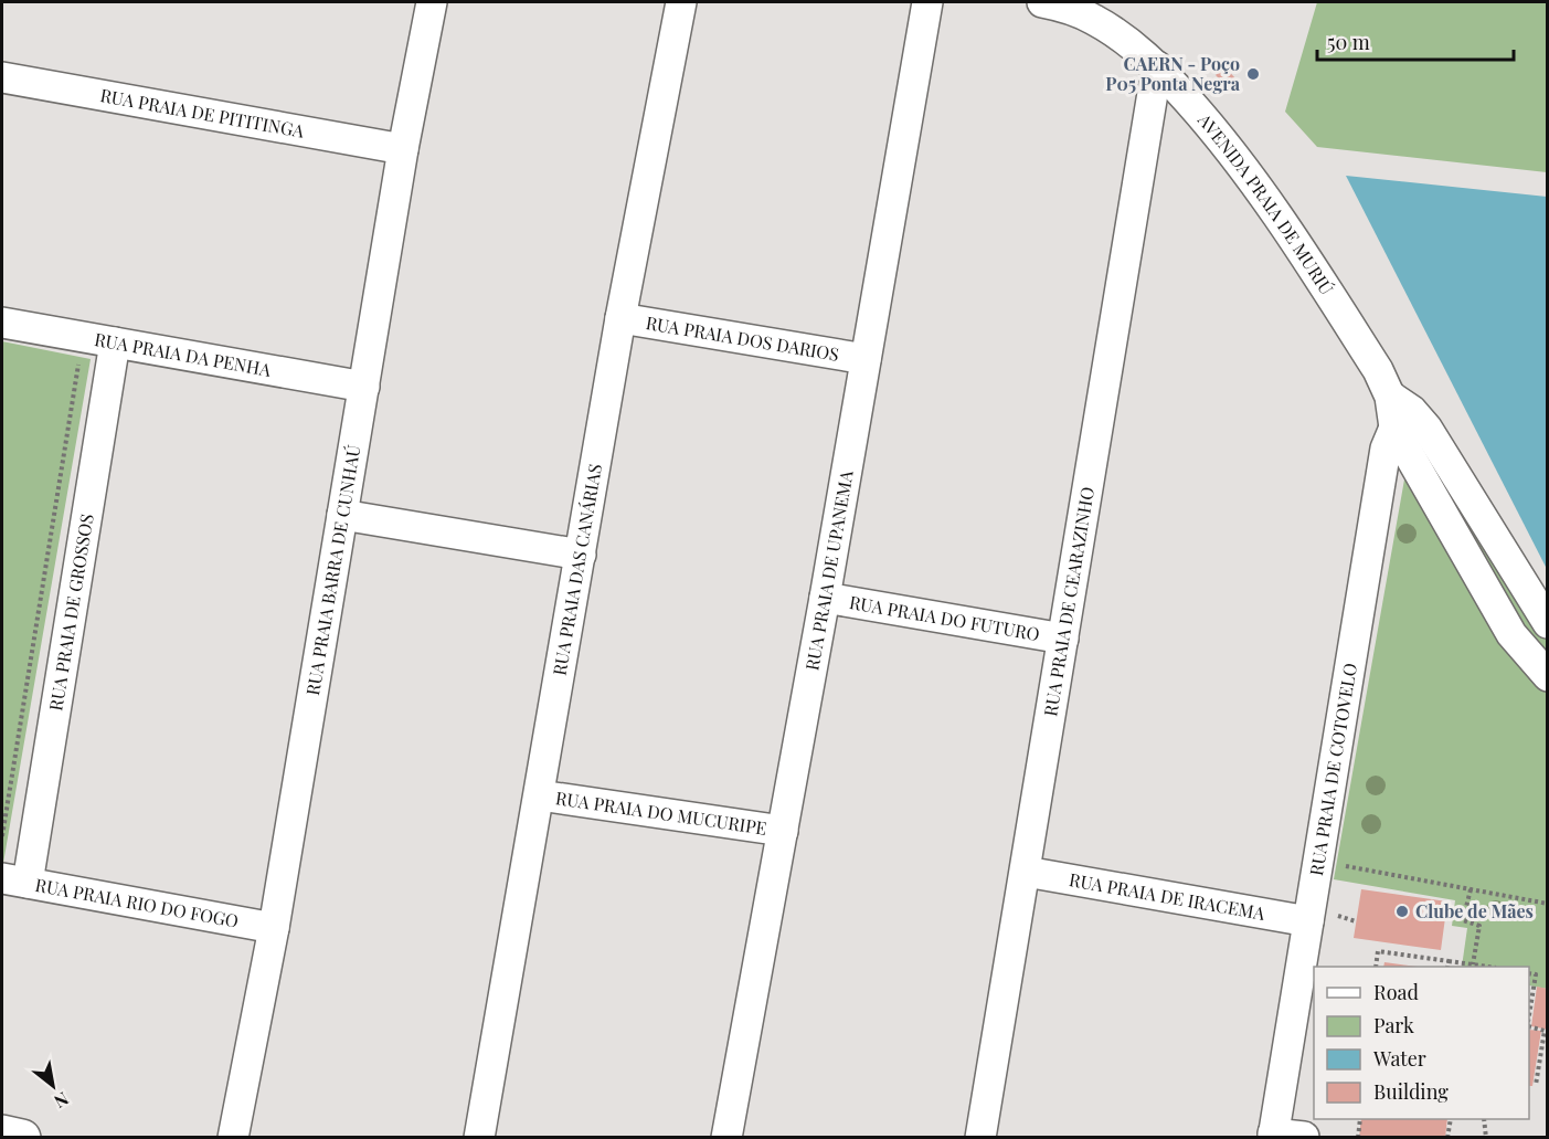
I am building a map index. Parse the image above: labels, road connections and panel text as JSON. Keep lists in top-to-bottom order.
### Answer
{
  "streets": {
    "street": [
      "RUA PRAIA DE PITITINGA",
      "AVENIDA PRAIA DE MURIÚ",
      "RUA PRAIA DOS DARIOS",
      "RUA PRAIA DA PENHA",
      "RUA PRAIA DAS CANÁRIAS",
      "RUA PRAIA BARRA DE CUNHAÚ",
      "RUA PRAIA DE UPANEMA",
      "RUA PRAIA DE CEARAZINHO",
      "RUA PRAIA DE GROSSOS",
      "RUA PRAIA DO FUTURO",
      "RUA PRAIA DE COTOVELO",
      "RUA PRAIA DO MUCURIPE",
      "RUA PRAIA DE IRACEMA",
      "RUA PRAIA RIO DO FOGO"
    ]
  },
  "crossings": [
    ["RUA PRAIA DE PITITINGA", "RUA PRAIA BARRA DE CUNHAÚ"],
    ["AVENIDA PRAIA DE MURIÚ", "RUA PRAIA DE CEARAZINHO"],
    ["AVENIDA PRAIA DE MURIÚ", "RUA PRAIA DE COTOVELO"],
    ["RUA PRAIA DOS DARIOS", "RUA PRAIA DAS CANÁRIAS"],
    ["RUA PRAIA DOS DARIOS", "RUA PRAIA DE UPANEMA"],
    ["RUA PRAIA DA PENHA", "RUA PRAIA BARRA DE CUNHAÚ"],
    ["RUA PRAIA DA PENHA", "RUA PRAIA DE GROSSOS"],
    ["RUA PRAIA DAS CANÁRIAS", "RUA PRAIA DO MUCURIPE"],
    ["RUA PRAIA BARRA DE CUNHAÚ", "RUA PRAIA RIO DO FOGO"],
    ["RUA PRAIA DE UPANEMA", "RUA PRAIA DO FUTURO"],
    ["RUA PRAIA DE UPANEMA", "RUA PRAIA DO MUCURIPE"],
    ["RUA PRAIA DE CEARAZINHO", "RUA PRAIA DO FUTURO"],
    ["RUA PRAIA DE CEARAZINHO", "RUA PRAIA DE IRACEMA"],
    ["RUA PRAIA DE GROSSOS", "RUA PRAIA RIO DO FOGO"],
    ["RUA PRAIA DE COTOVELO", "RUA PRAIA DE IRACEMA"]
  ],
  "places": ["CAERN - Poço P05 Ponta Negra", "Clube de Mães"],
  "legend": [
    "Road",
    "Park",
    "Water",
    "Building"
  ],
  "scale_bar": "50 m",
  "north": "bottom right"
}
